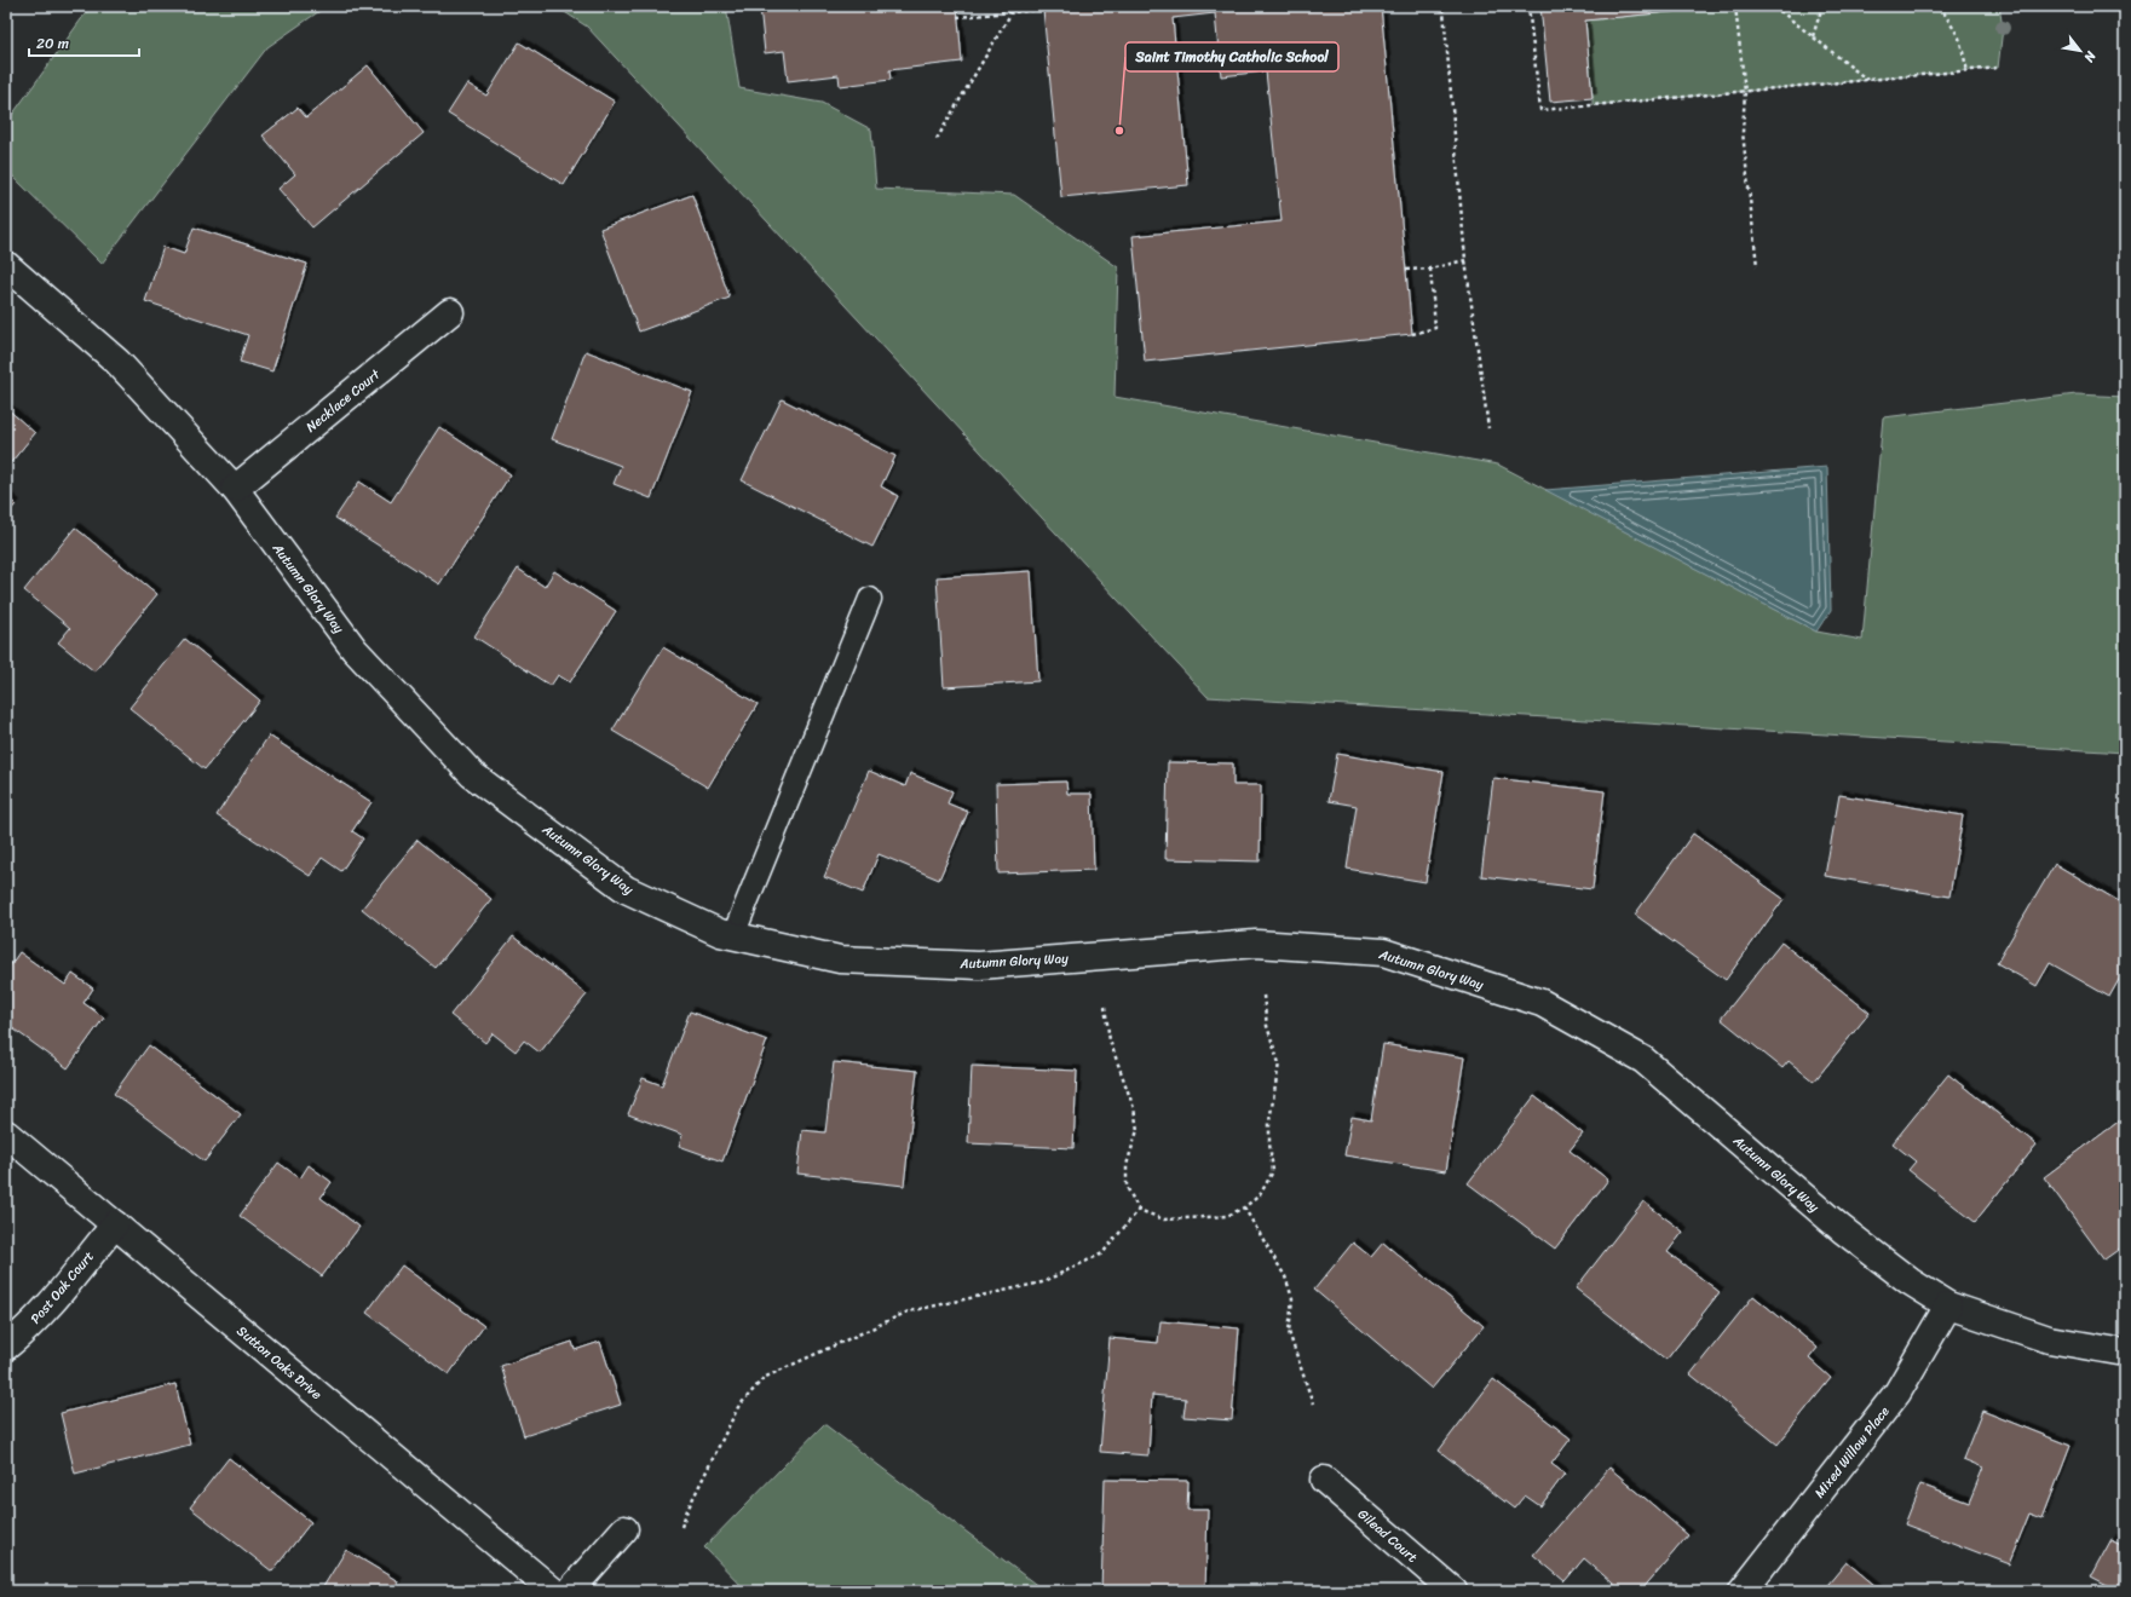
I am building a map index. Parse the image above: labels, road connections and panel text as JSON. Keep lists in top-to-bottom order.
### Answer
{
  "streets": {
    "street": [
      "Necklace Court",
      "Autumn Glory Way",
      "Post Oak Court",
      "Sutton Oaks Drive",
      "Mixed Willow Place",
      "Gilead Court"
    ]
  },
  "crossings": [
    ["Necklace Court", "Autumn Glory Way"],
    ["Autumn Glory Way", "Mixed Willow Place"],
    ["Post Oak Court", "Sutton Oaks Drive"]
  ],
  "places": ["Saint Timothy Catholic School"],
  "scale_bar": "20 m",
  "north": "bottom right"
}
